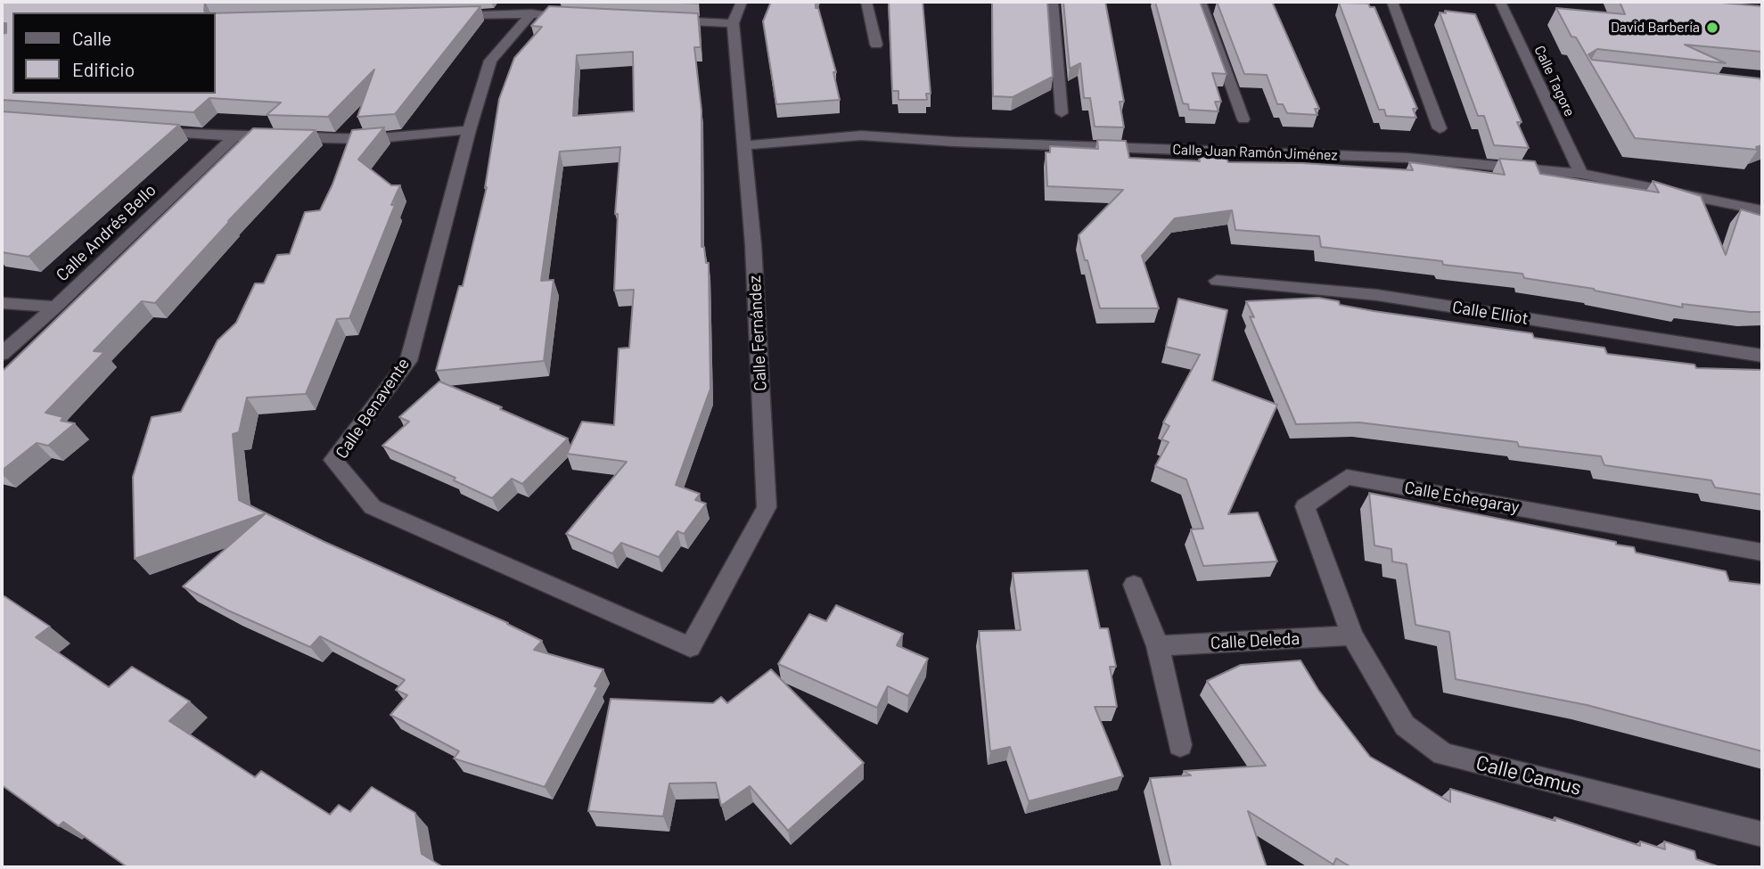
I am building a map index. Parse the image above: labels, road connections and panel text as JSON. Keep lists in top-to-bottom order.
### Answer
{
  "streets": {
    "street": [
      "Calle Tagore",
      "Calle Juan Ramón Jiménez",
      "Calle Andrés Bello",
      "Calle Elliot",
      "Calle Fernández",
      "Calle Benavente",
      "Calle Echegaray",
      "Calle Deleda",
      "Calle Camus"
    ]
  },
  "crossings": [
    ["Calle Tagore", "Calle Juan Ramón Jiménez"],
    ["Calle Juan Ramón Jiménez", "Calle Fernández"],
    ["Calle Fernández", "Calle Benavente"],
    ["Calle Echegaray", "Calle Deleda"],
    ["Calle Echegaray", "Calle Camus"],
    ["Calle Deleda", "Calle Camus"]
  ],
  "places": ["David Barbería"],
  "legend": ["Calle", "Edificio"]
}
